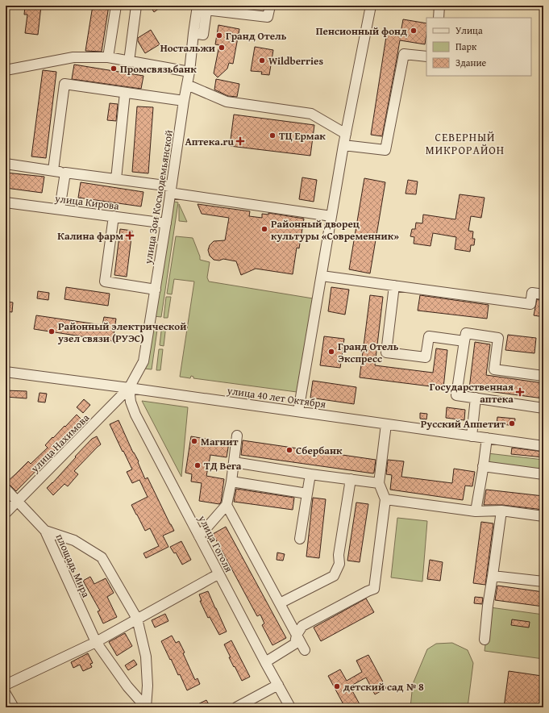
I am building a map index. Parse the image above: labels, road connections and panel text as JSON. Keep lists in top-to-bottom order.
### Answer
{
  "streets": {
    "street": [
      "улица Зои Космодемьянской",
      "улица Кирова",
      "улица 40 лет Октября",
      "улица Нахимова",
      "улица Гоголя",
      "площадь Мира"
    ]
  },
  "crossings": [
    ["улица Зои Космодемьянской", "улица Кирова"],
    ["улица Зои Космодемьянской", "улица 40 лет Октября"],
    ["улица Зои Космодемьянской", "улица Нахимова"],
    ["улица Зои Космодемьянской", "улица Гоголя"],
    ["улица 40 лет Октября", "улица Нахимова"],
    ["улица 40 лет Октября", "улица Гоголя"],
    ["улица Нахимова", "улица Гоголя"]
  ],
  "districts": ["СЕВЕРНЫЙ МИКРОРАЙОН"],
  "places": {
    "other": [
      "Пенсионный фонд",
      "Гранд Отель",
      "Ностальжи",
      "Wildberries",
      "Промсвязьбанк",
      "ТЦ Ермак",
      "Районный дворец культуры «Современник»",
      "Районный электрической узел связи (РУЭС)",
      "Гранд Отель Экспресс",
      "Русский Аппетит",
      "Магнит",
      "Сбербанк",
      "ТД Вега",
      "детский сад № 8"
    ],
    "health": ["Аптека.ru", "Калина фарм", "Государственная аптека"]
  },
  "legend": ["Улица", "Парк", "Здание"]
}
